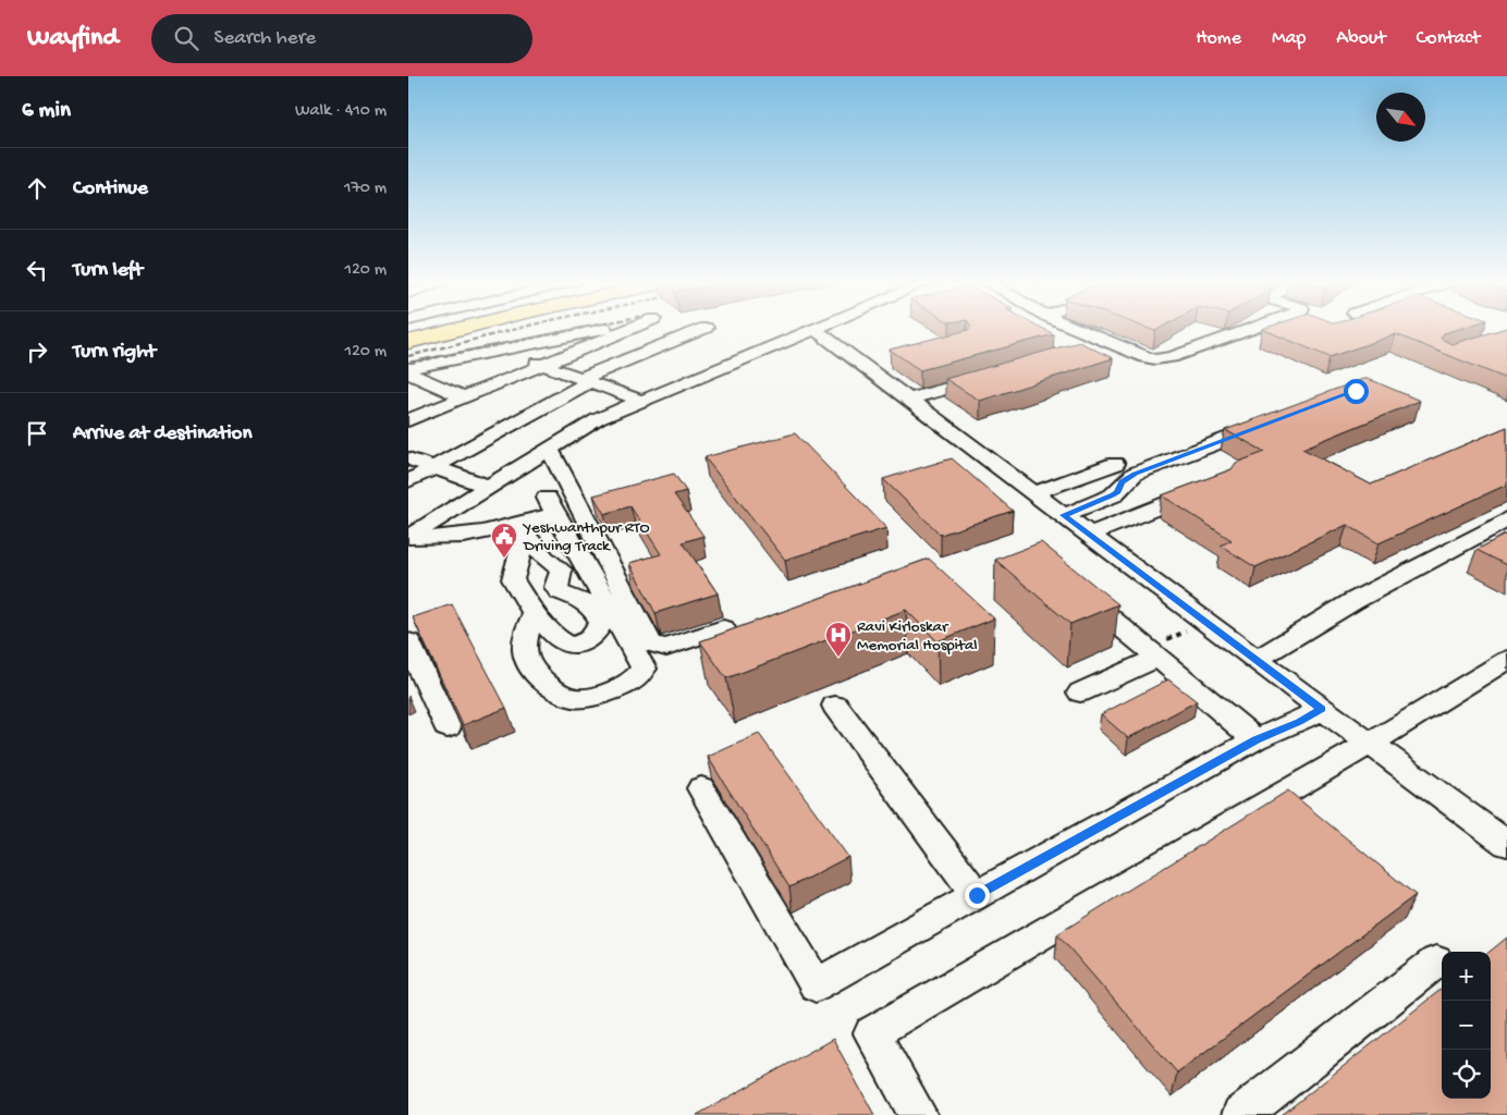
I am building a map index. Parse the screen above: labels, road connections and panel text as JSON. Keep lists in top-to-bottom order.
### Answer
{
  "places": {
    "public building": ["Yeshwanthpur RTO Driving Track"],
    "hospital": ["Ravi Kirloskar Memorial Hospital"]
  },
  "north": "bottom right",
  "page": {
    "header": "Wayfind",
    "search": "Search here",
    "nav": [
      "Home",
      "Map",
      "About",
      "Contact"
    ],
    "heading": ["6 min", "Walk · 410 m"],
    "list": [
      ["Continue", "170 m"],
      ["Turn left", "120 m"],
      ["Turn right", "120 m"],
      "Arrive at destination"
    ],
    "map_buttons": ["+", "−"]
  }
}
